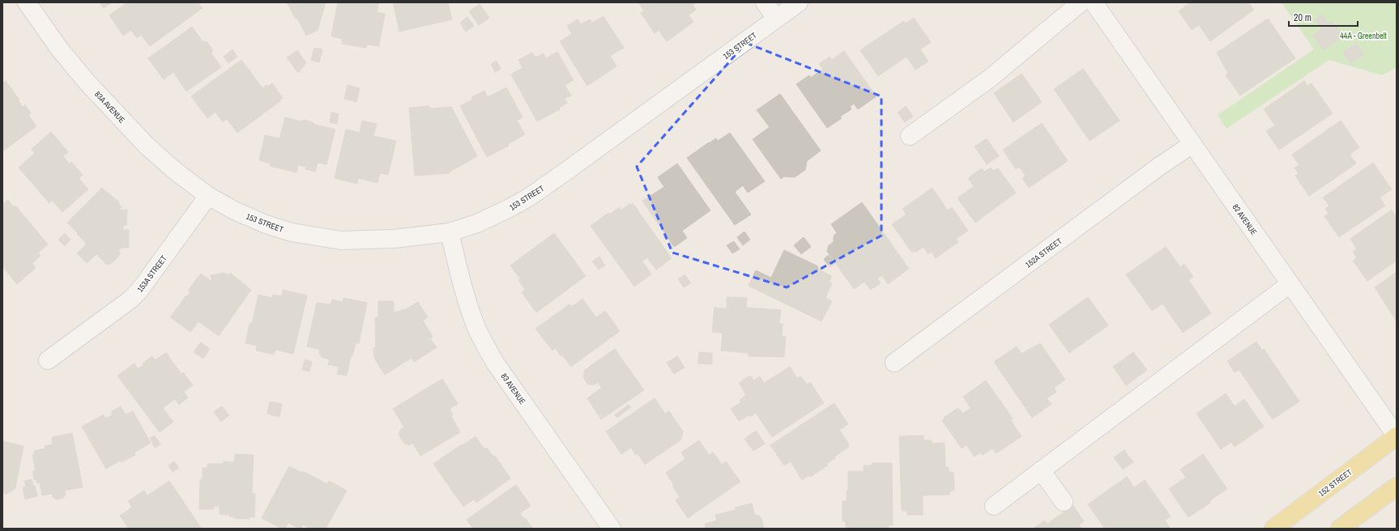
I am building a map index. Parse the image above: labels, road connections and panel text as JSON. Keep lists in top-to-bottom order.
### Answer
{
  "streets": {
    "main road": ["152 STREET"],
    "street": [
      "153 STREET",
      "83A AVENUE",
      "82 AVENUE",
      "152A STREET",
      "153A STREET",
      "83 AVENUE"
    ]
  },
  "crossings": [
    ["153 STREET", "83A AVENUE"],
    ["153 STREET", "153A STREET"],
    ["153 STREET", "83 AVENUE"],
    ["83A AVENUE", "153A STREET"],
    ["82 AVENUE", "152A STREET"],
    ["82 AVENUE", "152 STREET"]
  ],
  "parks": ["44A - Greenbelt"],
  "scale_bar": "20 m"
}
